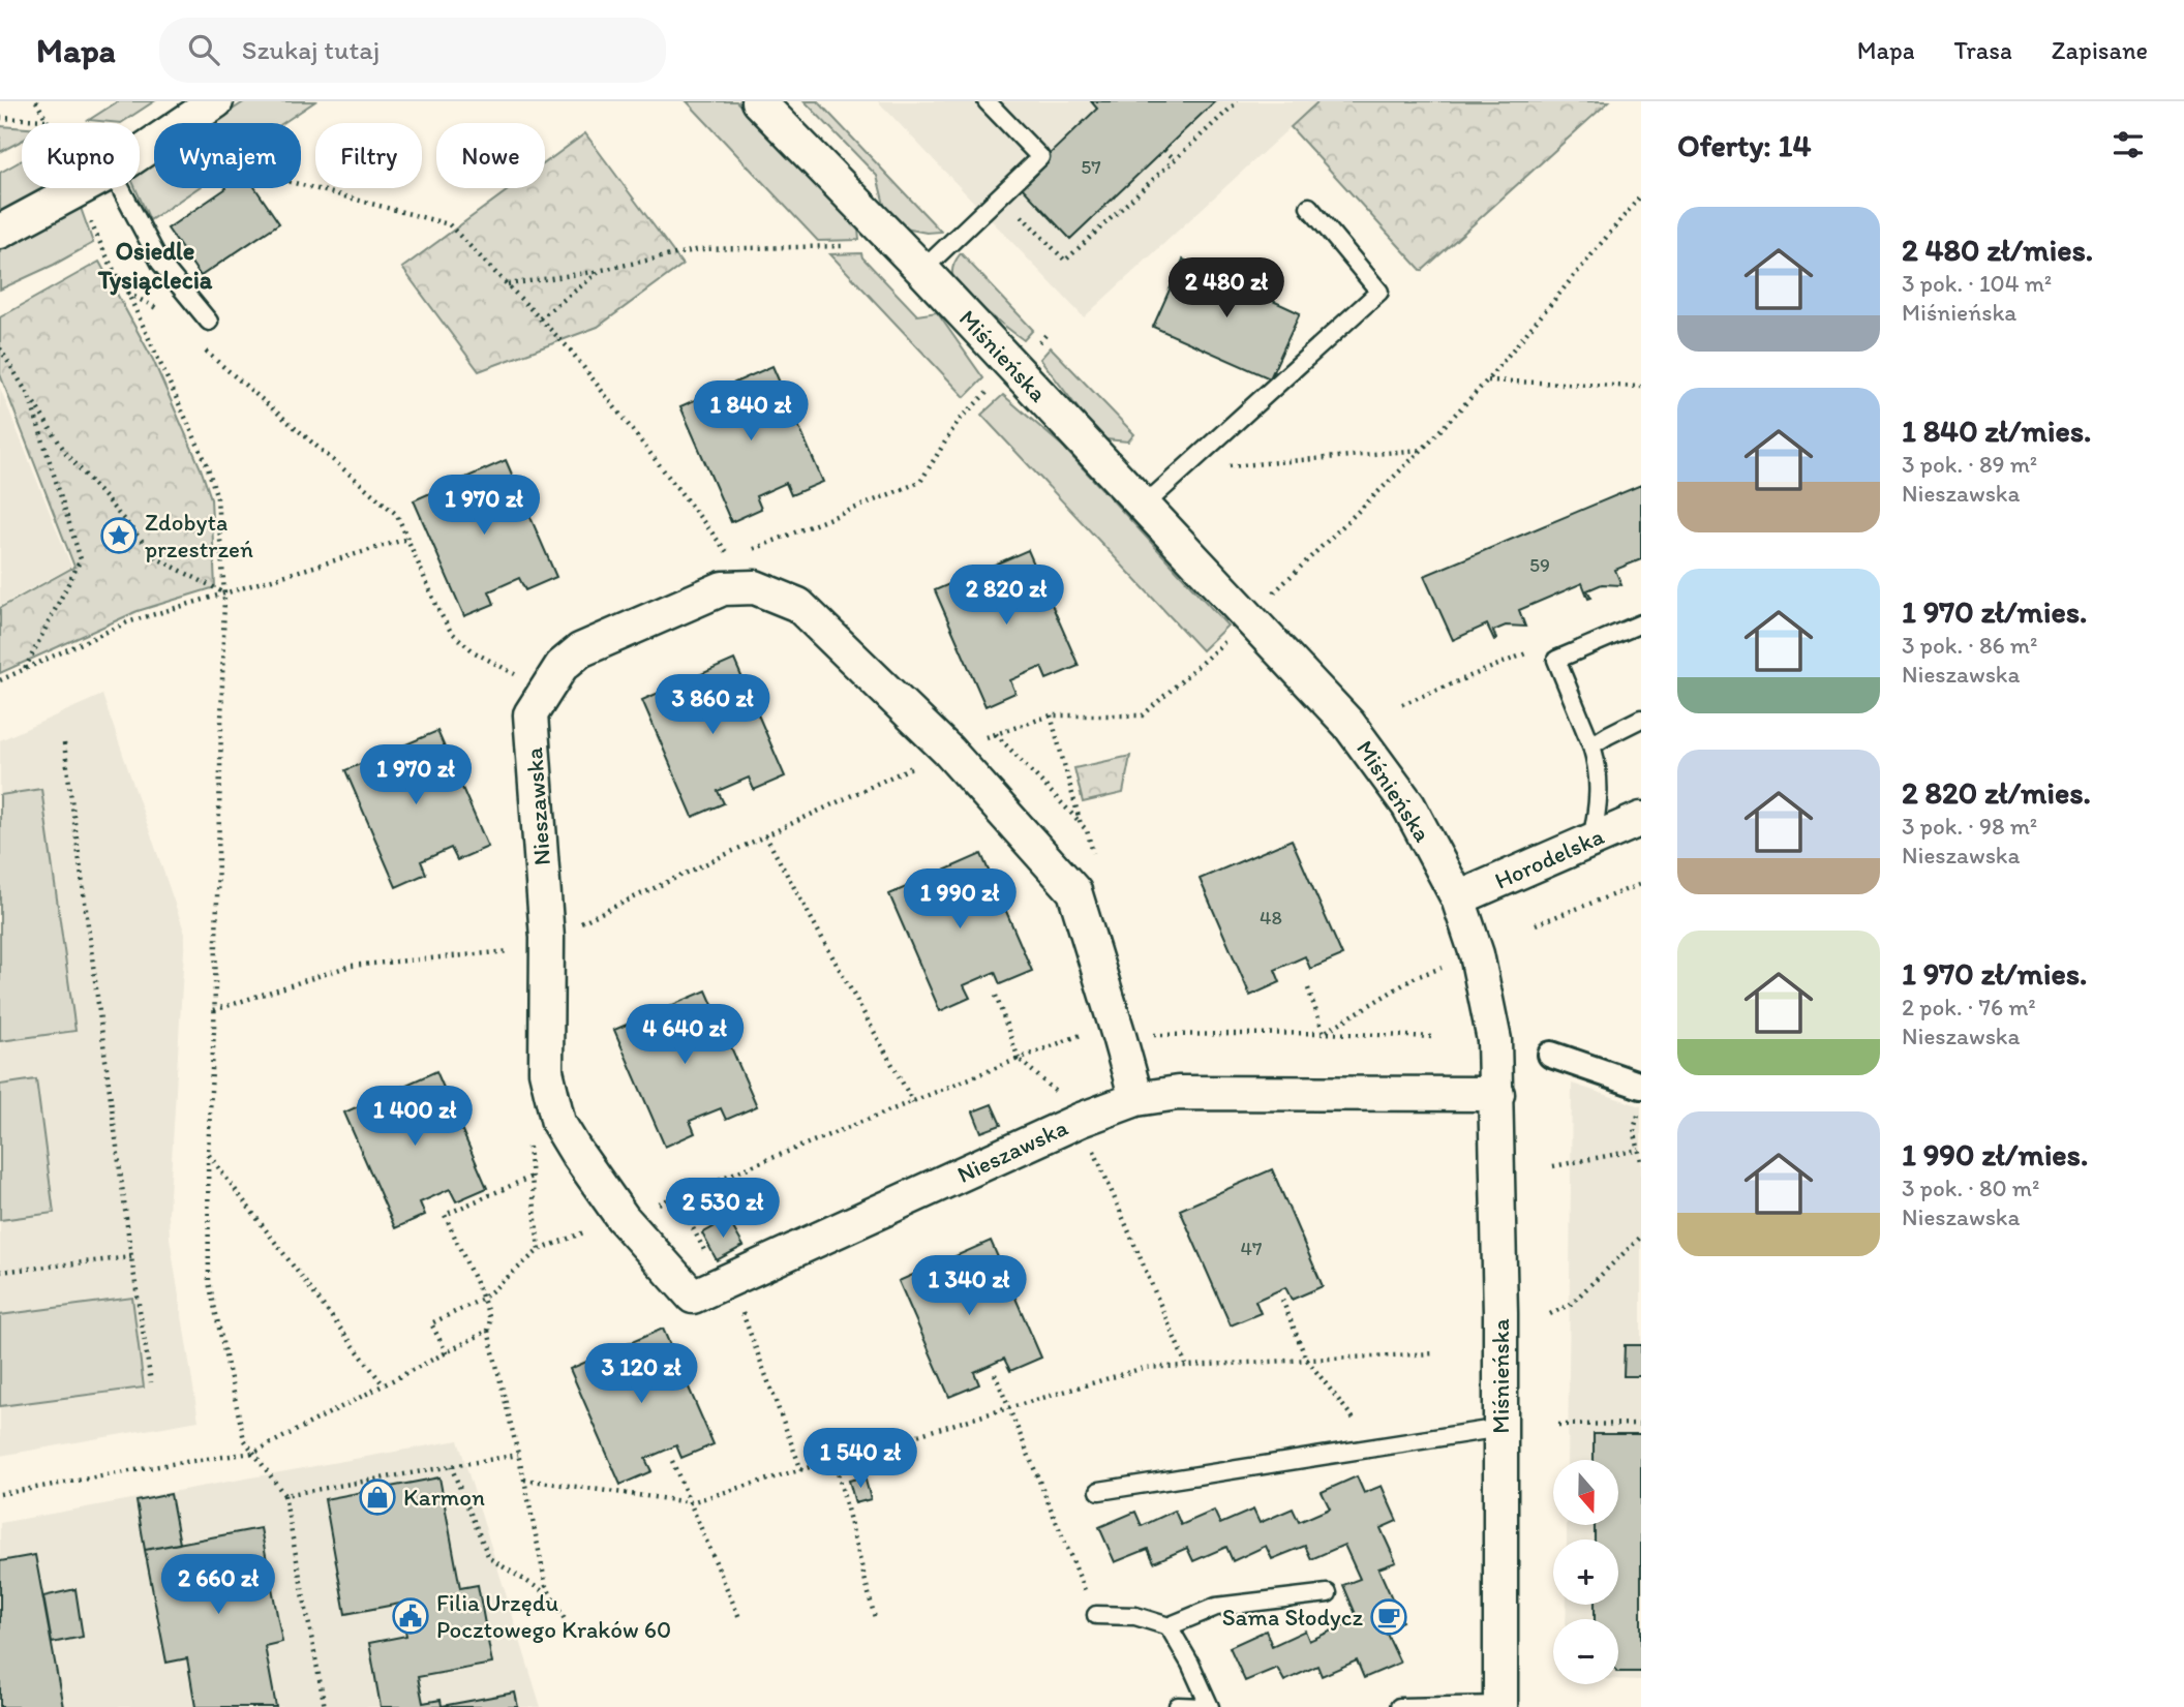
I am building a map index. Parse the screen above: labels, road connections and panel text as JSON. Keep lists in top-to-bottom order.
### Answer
{
  "streets": {
    "street": ["Miśnieńska", "Nieszawska", "Horodelska"]
  },
  "crossings": [
    ["Miśnieńska", "Nieszawska"],
    ["Miśnieńska", "Horodelska"]
  ],
  "districts": ["Osiedle Tysiąclecia"],
  "places": {
    "place": ["Zdobyta przestrzeń"],
    "shop": ["Karmon"],
    "public building": ["Filia Urzędu Pocztowego Kraków 60"],
    "cafe": ["Sama Słodycz"]
  },
  "house_numbers": [
    "57",
    "59",
    "48",
    "47"
  ],
  "north": "bottom",
  "page": {
    "header": "Mapa",
    "search": "Szukaj tutaj",
    "nav": ["Mapa", "Trasa", "Zapisane"],
    "heading": "Oferty: 14",
    "chip": [
      "Kupno",
      "Wynajem",
      "Filtry",
      "Nowe"
    ],
    "list": [
      {
        "name": "2 480 zł/mies.",
        "note": "3 pok. · 104 m² · Miśnieńska"
      },
      {
        "name": "1 840 zł/mies.",
        "note": "3 pok. · 89 m² · Nieszawska"
      },
      {
        "name": "1 970 zł/mies.",
        "note": "3 pok. · 86 m² · Nieszawska"
      },
      {
        "name": "2 820 zł/mies.",
        "note": "3 pok. · 98 m² · Nieszawska"
      },
      {
        "name": "1 970 zł/mies.",
        "note": "2 pok. · 76 m² · Nieszawska"
      },
      {
        "name": "1 990 zł/mies.",
        "note": "3 pok. · 80 m² · Nieszawska"
      }
    ],
    "price": [
      "2 480 zł",
      "1 840 zł",
      "1 970 zł",
      "2 820 zł",
      "3 860 zł",
      "1 970 zł",
      "1 990 zł",
      "4 640 zł",
      "1 400 zł",
      "2 530 zł",
      "1 340 zł",
      "3 120 zł",
      "1 540 zł",
      "2 660 zł"
    ],
    "map_buttons": ["+", "−"]
  }
}
